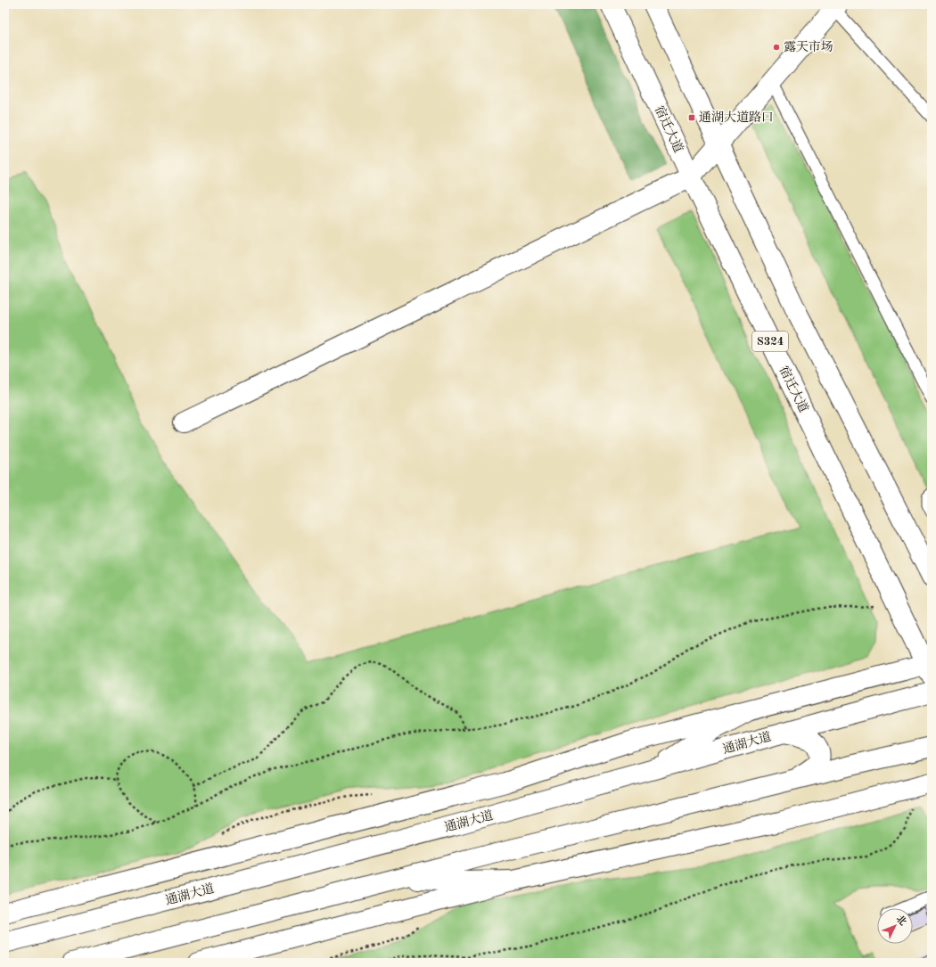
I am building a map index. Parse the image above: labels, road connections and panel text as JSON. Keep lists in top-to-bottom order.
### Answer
{
  "streets": {
    "main road": ["宿迁大道", "S324", "通湖大道"]
  },
  "places": {
    "other": ["露天市场"],
    "transit": ["通湖大道路口"]
  },
  "north": "top right"
}
